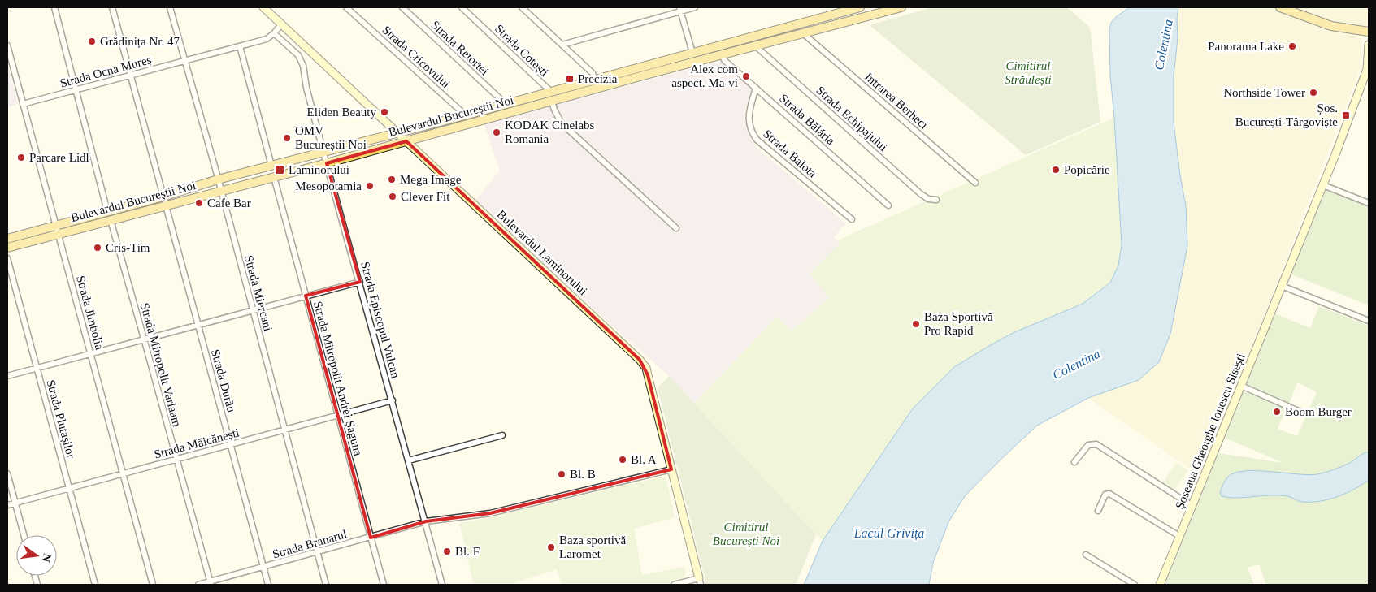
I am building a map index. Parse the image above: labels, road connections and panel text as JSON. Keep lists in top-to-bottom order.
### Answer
{
  "streets": {
    "main road": ["Bulevardul Bucureștii Noi"],
    "street": [
      "Strada Retortei",
      "Strada Cotești",
      "Strada Cricovului",
      "Strada Ocna Mureș",
      "Intrarea Berheci",
      "Strada Echipajului",
      "Strada Bălăria",
      "Strada Balota",
      "Bulevardul Laminorului",
      "Strada Miercani",
      "Strada Jimbolia",
      "Strada Episcopul Vulcan",
      "Strada Mitropolit Varlaam",
      "Strada Mitropolit Andrei Șaguna",
      "Strada Durău",
      "Strada Plutașilor",
      "Șoseaua Gheorghe Ionescu Sisești",
      "Strada Măicănești",
      "Strada Branarul"
    ]
  },
  "crossings": [
    ["Strada Retortei", "Bulevardul Bucureștii Noi"],
    ["Strada Cotești", "Bulevardul Bucureștii Noi"],
    ["Strada Cricovului", "Bulevardul Bucureștii Noi"],
    ["Strada Ocna Mureș", "Bulevardul Laminorului"],
    ["Strada Ocna Mureș", "Strada Miercani"],
    ["Strada Ocna Mureș", "Strada Jimbolia"],
    ["Strada Ocna Mureș", "Strada Episcopul Vulcan"],
    ["Intrarea Berheci", "Bulevardul Bucureștii Noi"],
    ["Bulevardul Bucureștii Noi", "Strada Echipajului"],
    ["Bulevardul Bucureștii Noi", "Strada Bălăria"],
    ["Bulevardul Bucureștii Noi", "Bulevardul Laminorului"],
    ["Bulevardul Bucureștii Noi", "Strada Miercani"],
    ["Bulevardul Bucureștii Noi", "Strada Jimbolia"],
    ["Bulevardul Bucureștii Noi", "Strada Episcopul Vulcan"],
    ["Bulevardul Bucureștii Noi", "Strada Mitropolit Varlaam"],
    ["Bulevardul Bucureștii Noi", "Strada Mitropolit Andrei Șaguna"],
    ["Bulevardul Bucureștii Noi", "Strada Durău"],
    ["Strada Bălăria", "Strada Balota"],
    ["Bulevardul Laminorului", "Strada Branarul"],
    ["Strada Miercani", "Strada Măicănești"],
    ["Strada Miercani", "Strada Branarul"],
    ["Strada Jimbolia", "Strada Măicănești"],
    ["Strada Episcopul Vulcan", "Strada Măicănești"],
    ["Strada Episcopul Vulcan", "Strada Branarul"],
    ["Strada Mitropolit Varlaam", "Strada Măicănești"],
    ["Strada Mitropolit Varlaam", "Strada Branarul"],
    ["Strada Mitropolit Andrei Șaguna", "Strada Măicănești"],
    ["Strada Mitropolit Andrei Șaguna", "Strada Branarul"],
    ["Strada Durău", "Strada Măicănești"],
    ["Strada Durău", "Strada Branarul"],
    ["Strada Plutașilor", "Strada Măicănești"]
  ],
  "water": ["Colentina", "Lacul Grivița"],
  "parks": ["Cimitirul Străulești", "Cimitirul București Noi"],
  "places": {
    "other": [
      "Grădinița Nr. 47",
      "Panorama Lake",
      "Alex com aspect. Ma-vi",
      "Northside Tower",
      "Eliden Beauty",
      "KODAK Cinelabs Romania",
      "OMV Bucureștii Noi",
      "Parcare Lidl",
      "Popicărie",
      "Mega Image",
      "Mesopotamia",
      "Clever Fit",
      "Cafe Bar",
      "Cris-Tim",
      "Baza Sportivă Pro Rapid",
      "Boom Burger",
      "Bl. A",
      "Bl. B",
      "Baza sportivă Laromet",
      "Bl. F"
    ],
    "transit": ["Precizia", "Șos. București-Târgoviște", "Laminorului"]
  },
  "north": "right"
}
